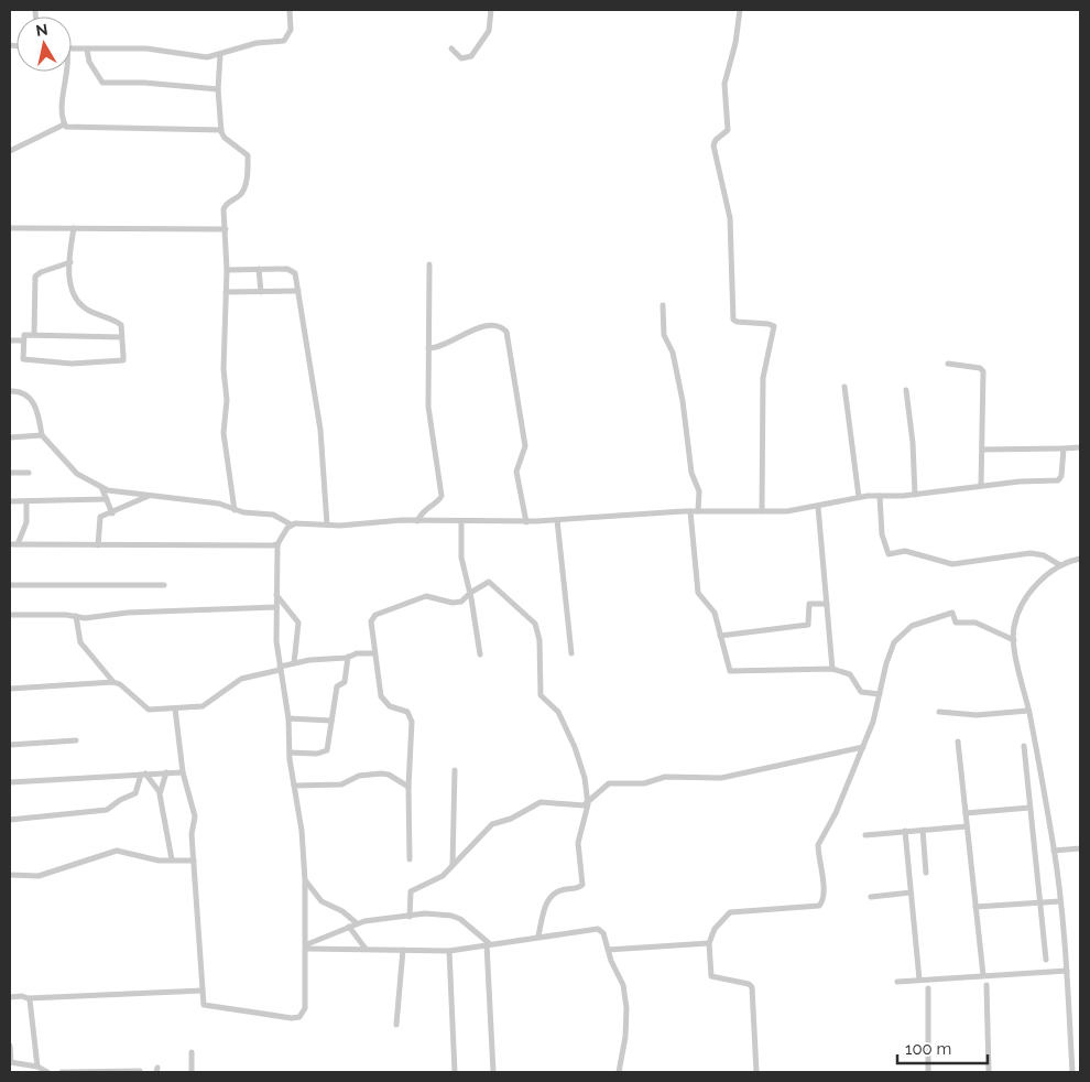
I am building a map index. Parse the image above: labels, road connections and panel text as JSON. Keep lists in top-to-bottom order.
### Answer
{
  "scale_bar": "100 m",
  "north": "top"
}
